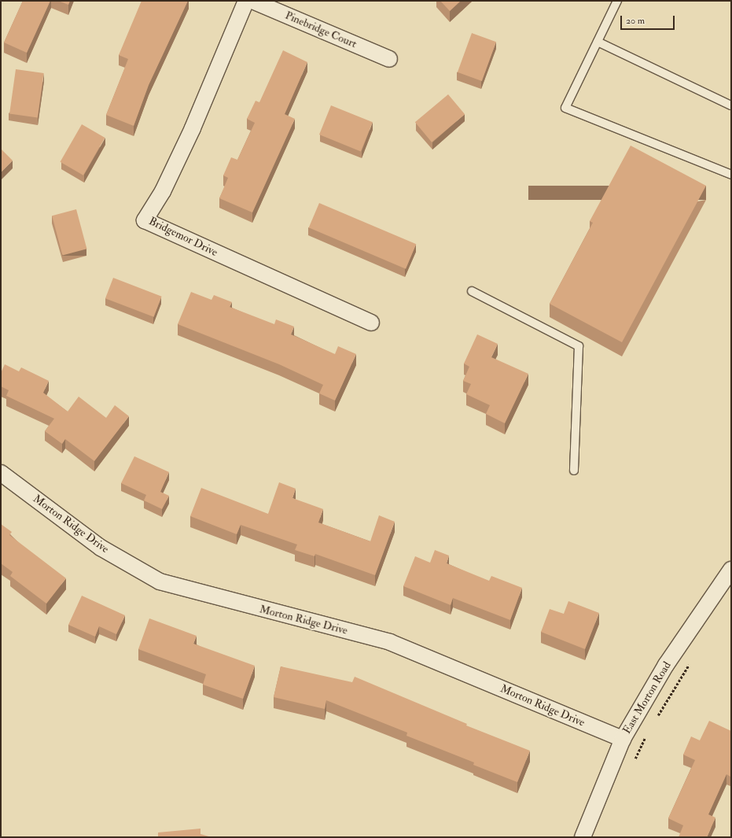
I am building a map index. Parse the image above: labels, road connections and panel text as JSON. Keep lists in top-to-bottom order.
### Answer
{
  "streets": {
    "street": [
      "Pinebridge Court",
      "Bridgemor Drive",
      "Morton Ridge Drive",
      "East Morton Road"
    ]
  },
  "crossings": [
    ["Morton Ridge Drive", "East Morton Road"]
  ],
  "scale_bar": "20 m"
}
